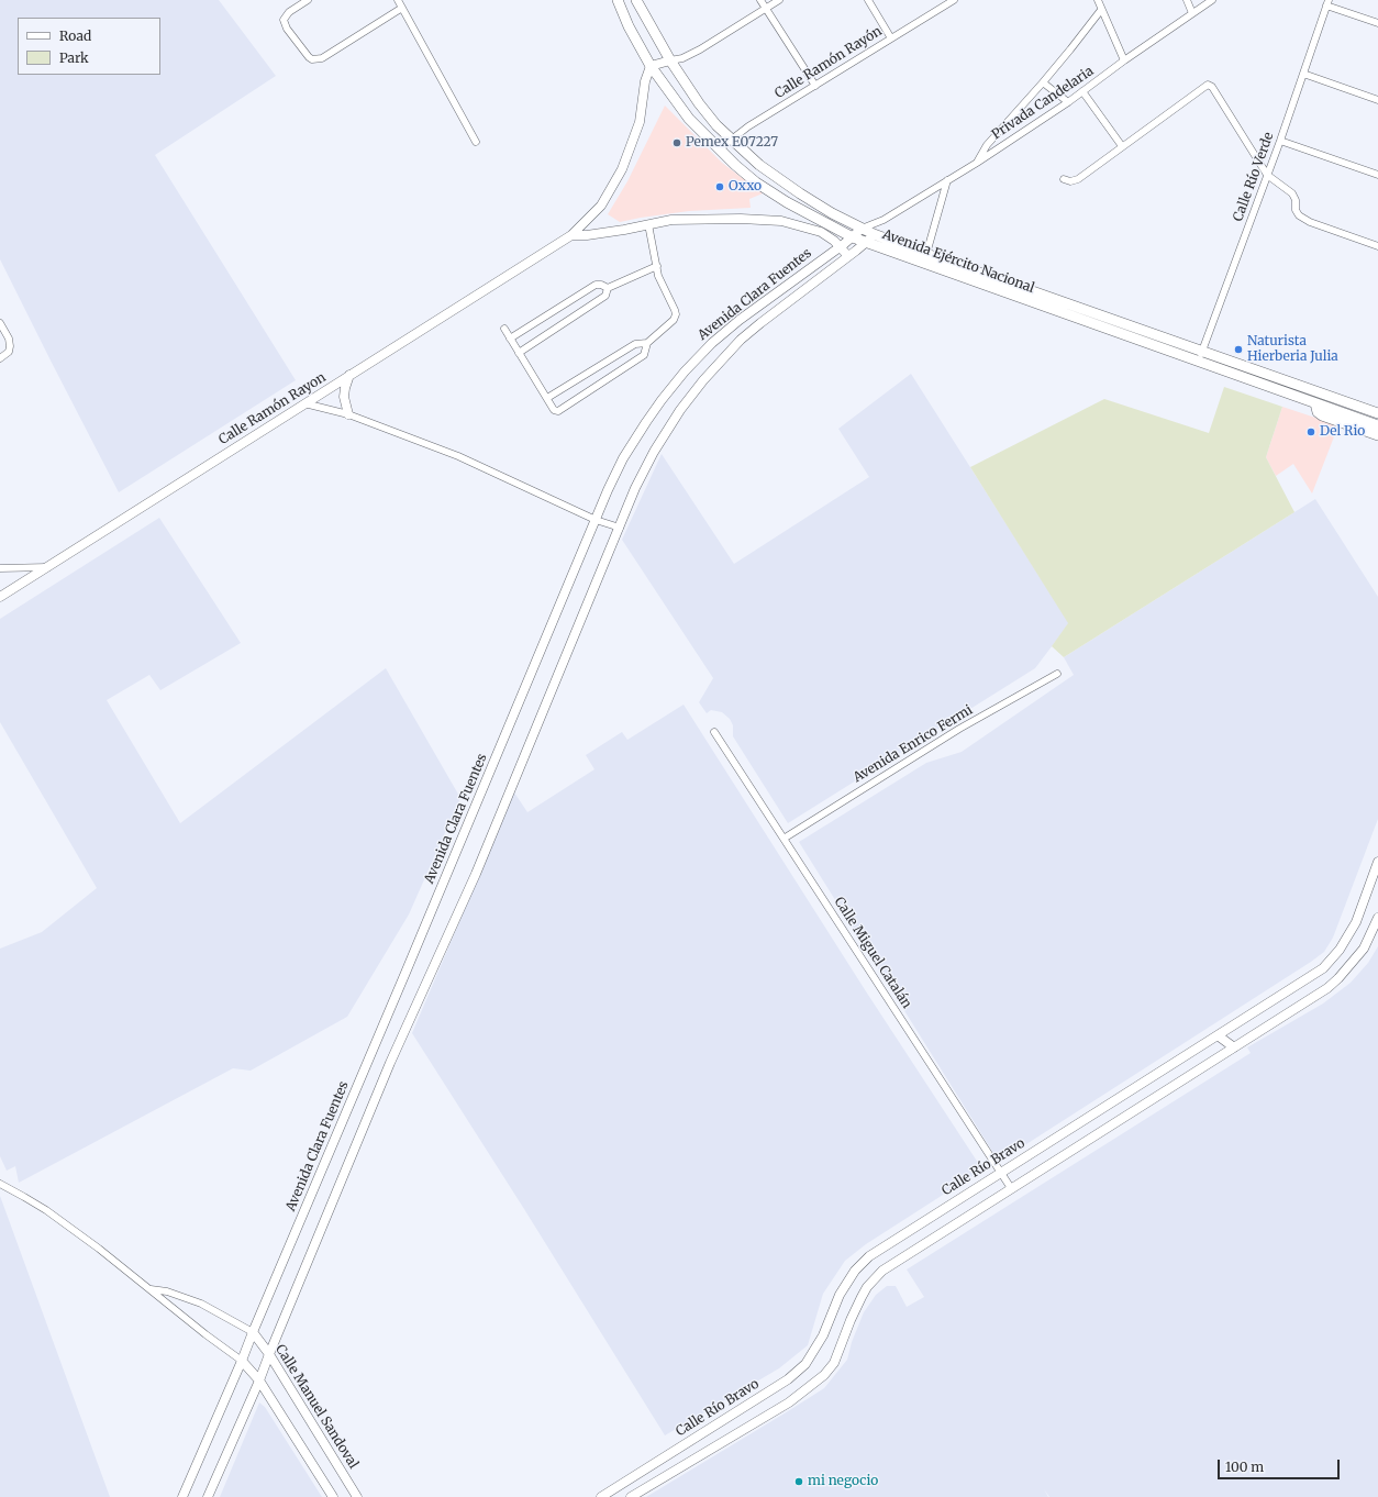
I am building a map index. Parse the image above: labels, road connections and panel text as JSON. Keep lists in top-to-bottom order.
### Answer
{
  "streets": {
    "main road": ["Avenida Ejército Nacional"],
    "street": [
      "Calle Ramón Rayón",
      "Privada Candelaria",
      "Calle Río Verde",
      "Avenida Clara Fuentes",
      "Calle Ramón Rayon",
      "Avenida Enrico Fermi",
      "Calle Miguel Catalán",
      "Calle Río Bravo",
      "Calle Manuel Sandoval"
    ]
  },
  "crossings": [
    ["Calle Ramón Rayón", "Avenida Ejército Nacional"],
    ["Privada Candelaria", "Avenida Ejército Nacional"],
    ["Privada Candelaria", "Avenida Clara Fuentes"],
    ["Calle Río Verde", "Avenida Ejército Nacional"],
    ["Avenida Ejército Nacional", "Avenida Clara Fuentes"],
    ["Avenida Ejército Nacional", "Calle Ramón Rayon"],
    ["Avenida Clara Fuentes", "Calle Manuel Sandoval"],
    ["Avenida Enrico Fermi", "Calle Miguel Catalán"],
    ["Calle Miguel Catalán", "Calle Río Bravo"]
  ],
  "places": [
    "Pemex E07227",
    "Oxxo",
    "Naturista Hierberia Julia",
    "Del Rio",
    "mi negocio"
  ],
  "legend": ["Road", "Park"],
  "scale_bar": "100 m"
}
